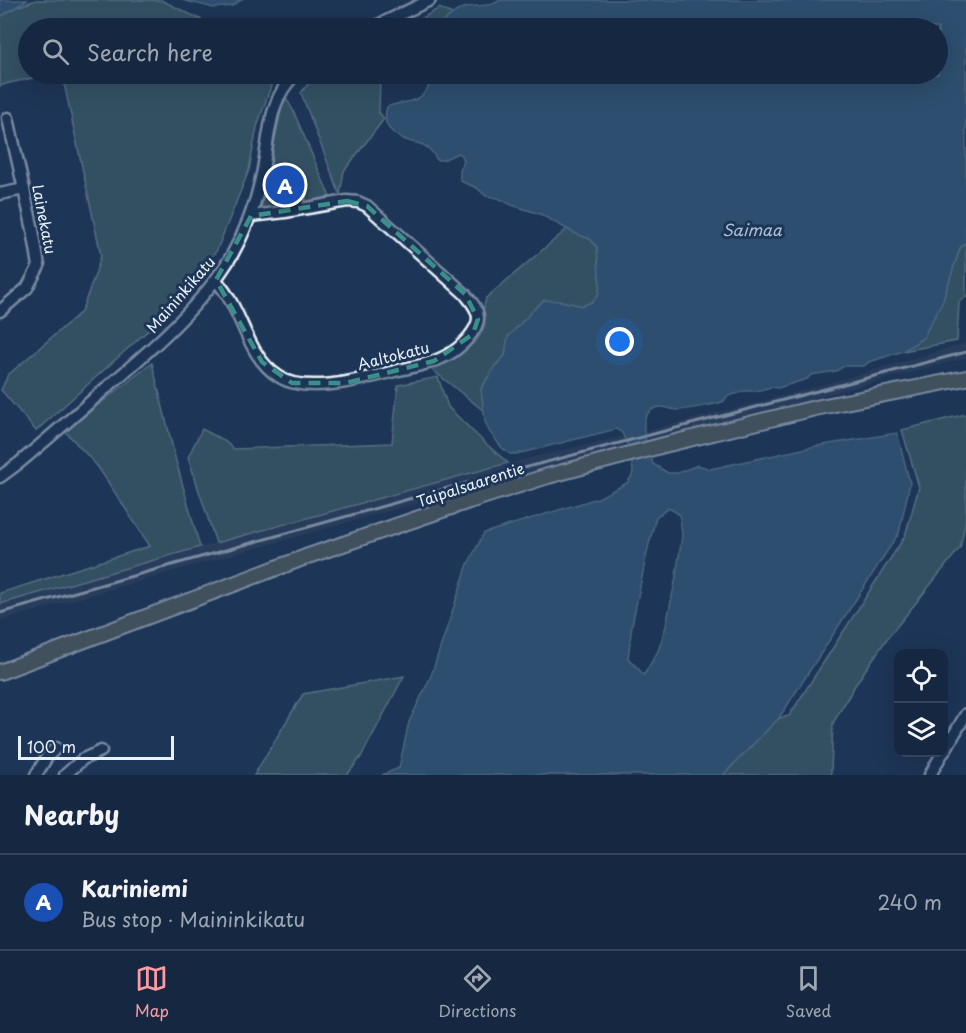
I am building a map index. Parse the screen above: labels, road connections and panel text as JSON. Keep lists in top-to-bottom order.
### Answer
{
  "streets": {
    "main road": ["Taipalsaarentie"],
    "street": ["Lainekatu", "Maininkikatu", "Aaltokatu"]
  },
  "crossings": [
    ["Maininkikatu", "Aaltokatu"]
  ],
  "water": ["Saimaa"],
  "scale_bar": "100 m",
  "page": {
    "search": "Search here",
    "pins": "A",
    "scale": "100 m",
    "heading": "Nearby",
    "list": [
      {
        "mark": "A",
        "name": "Kariniemi",
        "note": "Bus stop · Maininkikatu",
        "value": "240 m"
      }
    ],
    "nav": ["Map", "Directions", "Saved"]
  }
}
